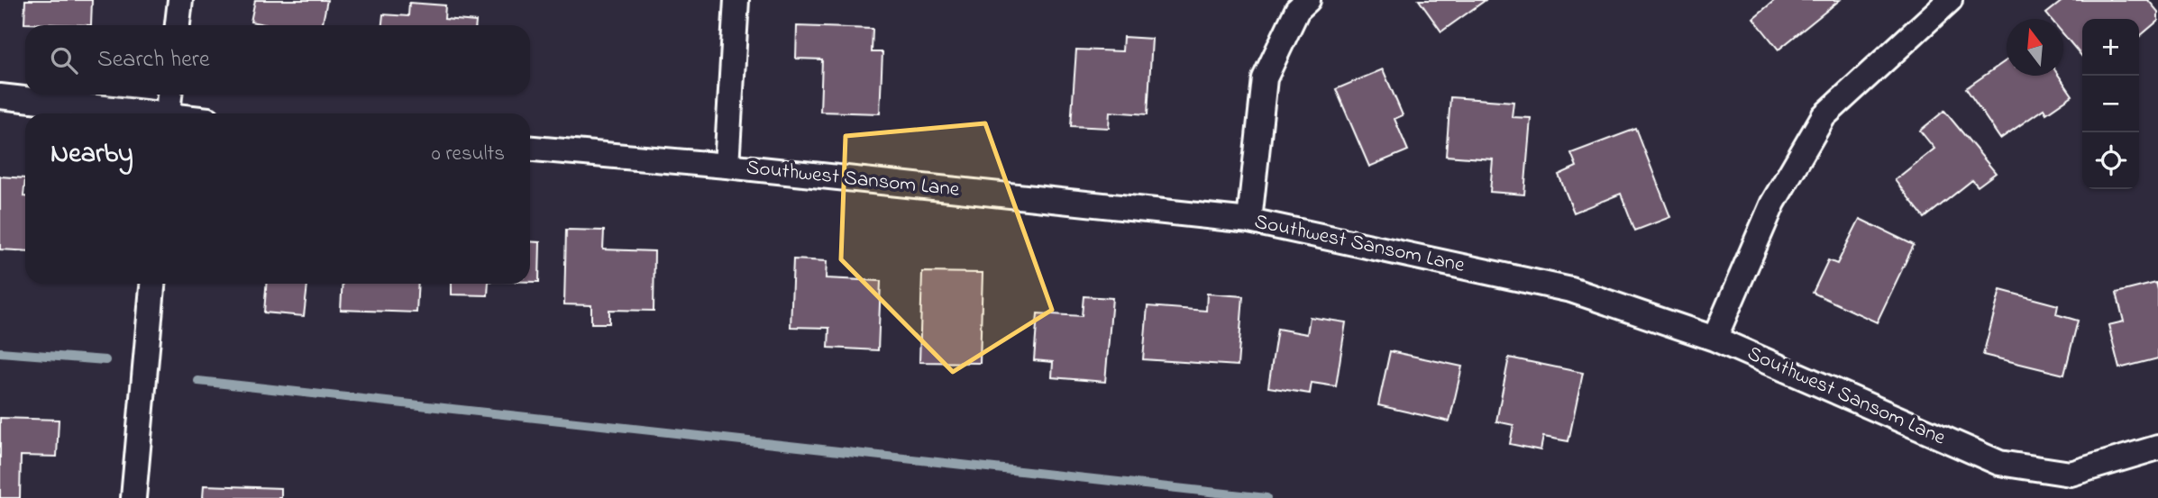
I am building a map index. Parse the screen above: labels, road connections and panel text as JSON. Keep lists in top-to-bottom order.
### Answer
{
  "streets": {
    "street": ["Southwest Sansom Lane"]
  },
  "north": "top",
  "page": {
    "map_buttons": ["+", "−"],
    "search": "Search here",
    "heading": ["Nearby", "0 results"]
  }
}
